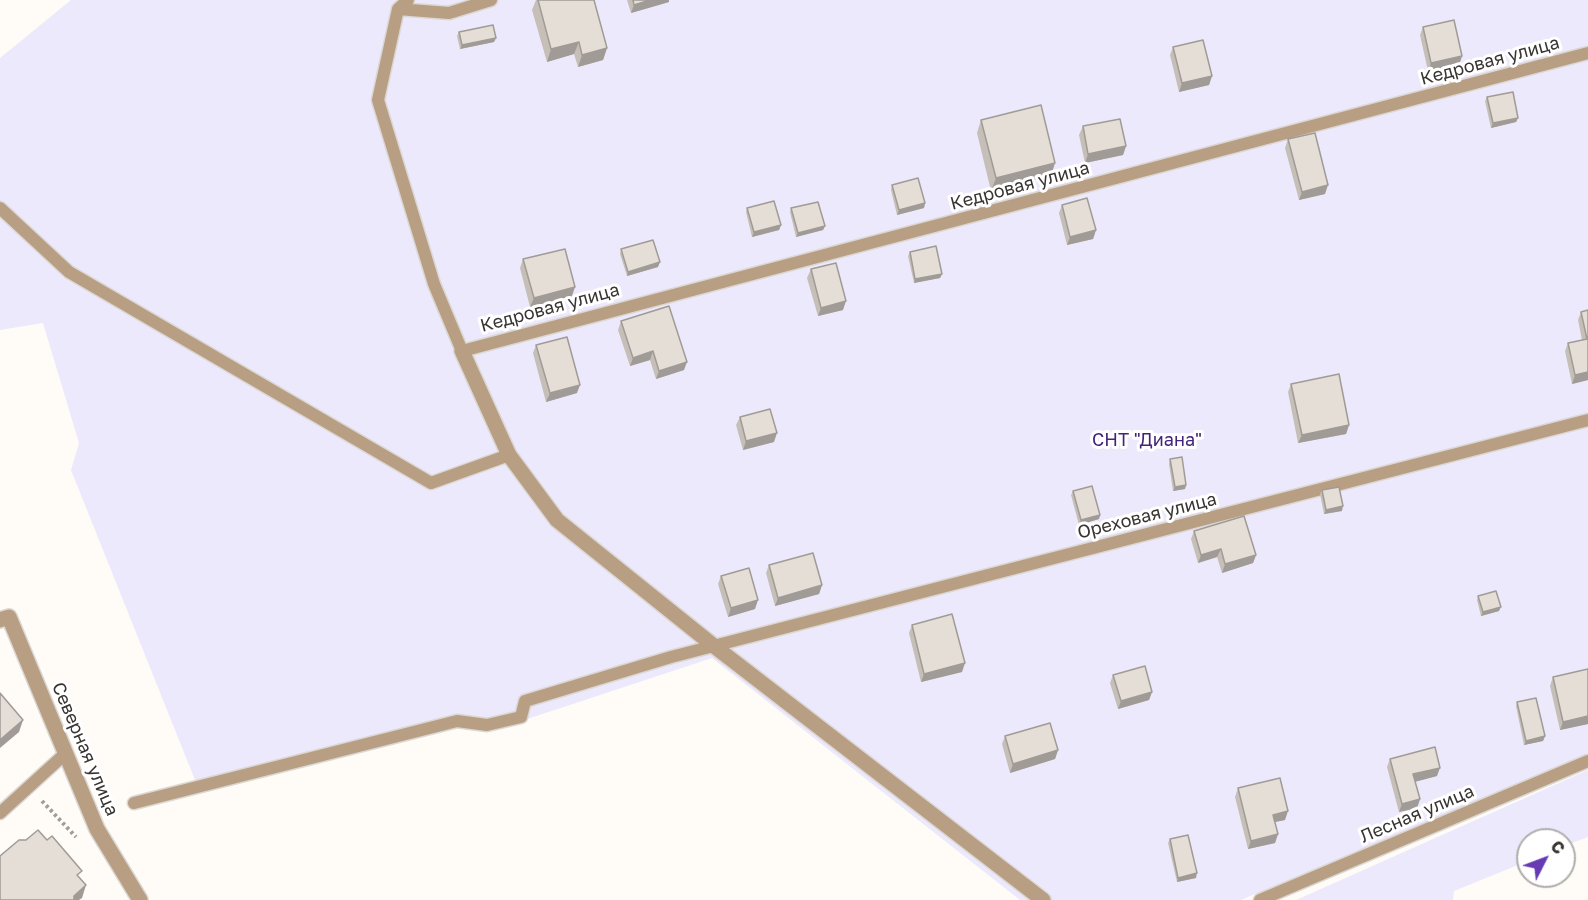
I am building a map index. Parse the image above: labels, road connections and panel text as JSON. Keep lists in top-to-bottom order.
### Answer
{
  "streets": {
    "street": ["Северная улица"],
    "lane": ["Кедровая улица", "Ореховая улица", "Лесная улица"]
  },
  "parks": ["СНТ \"Диана\""],
  "north": "top right"
}
